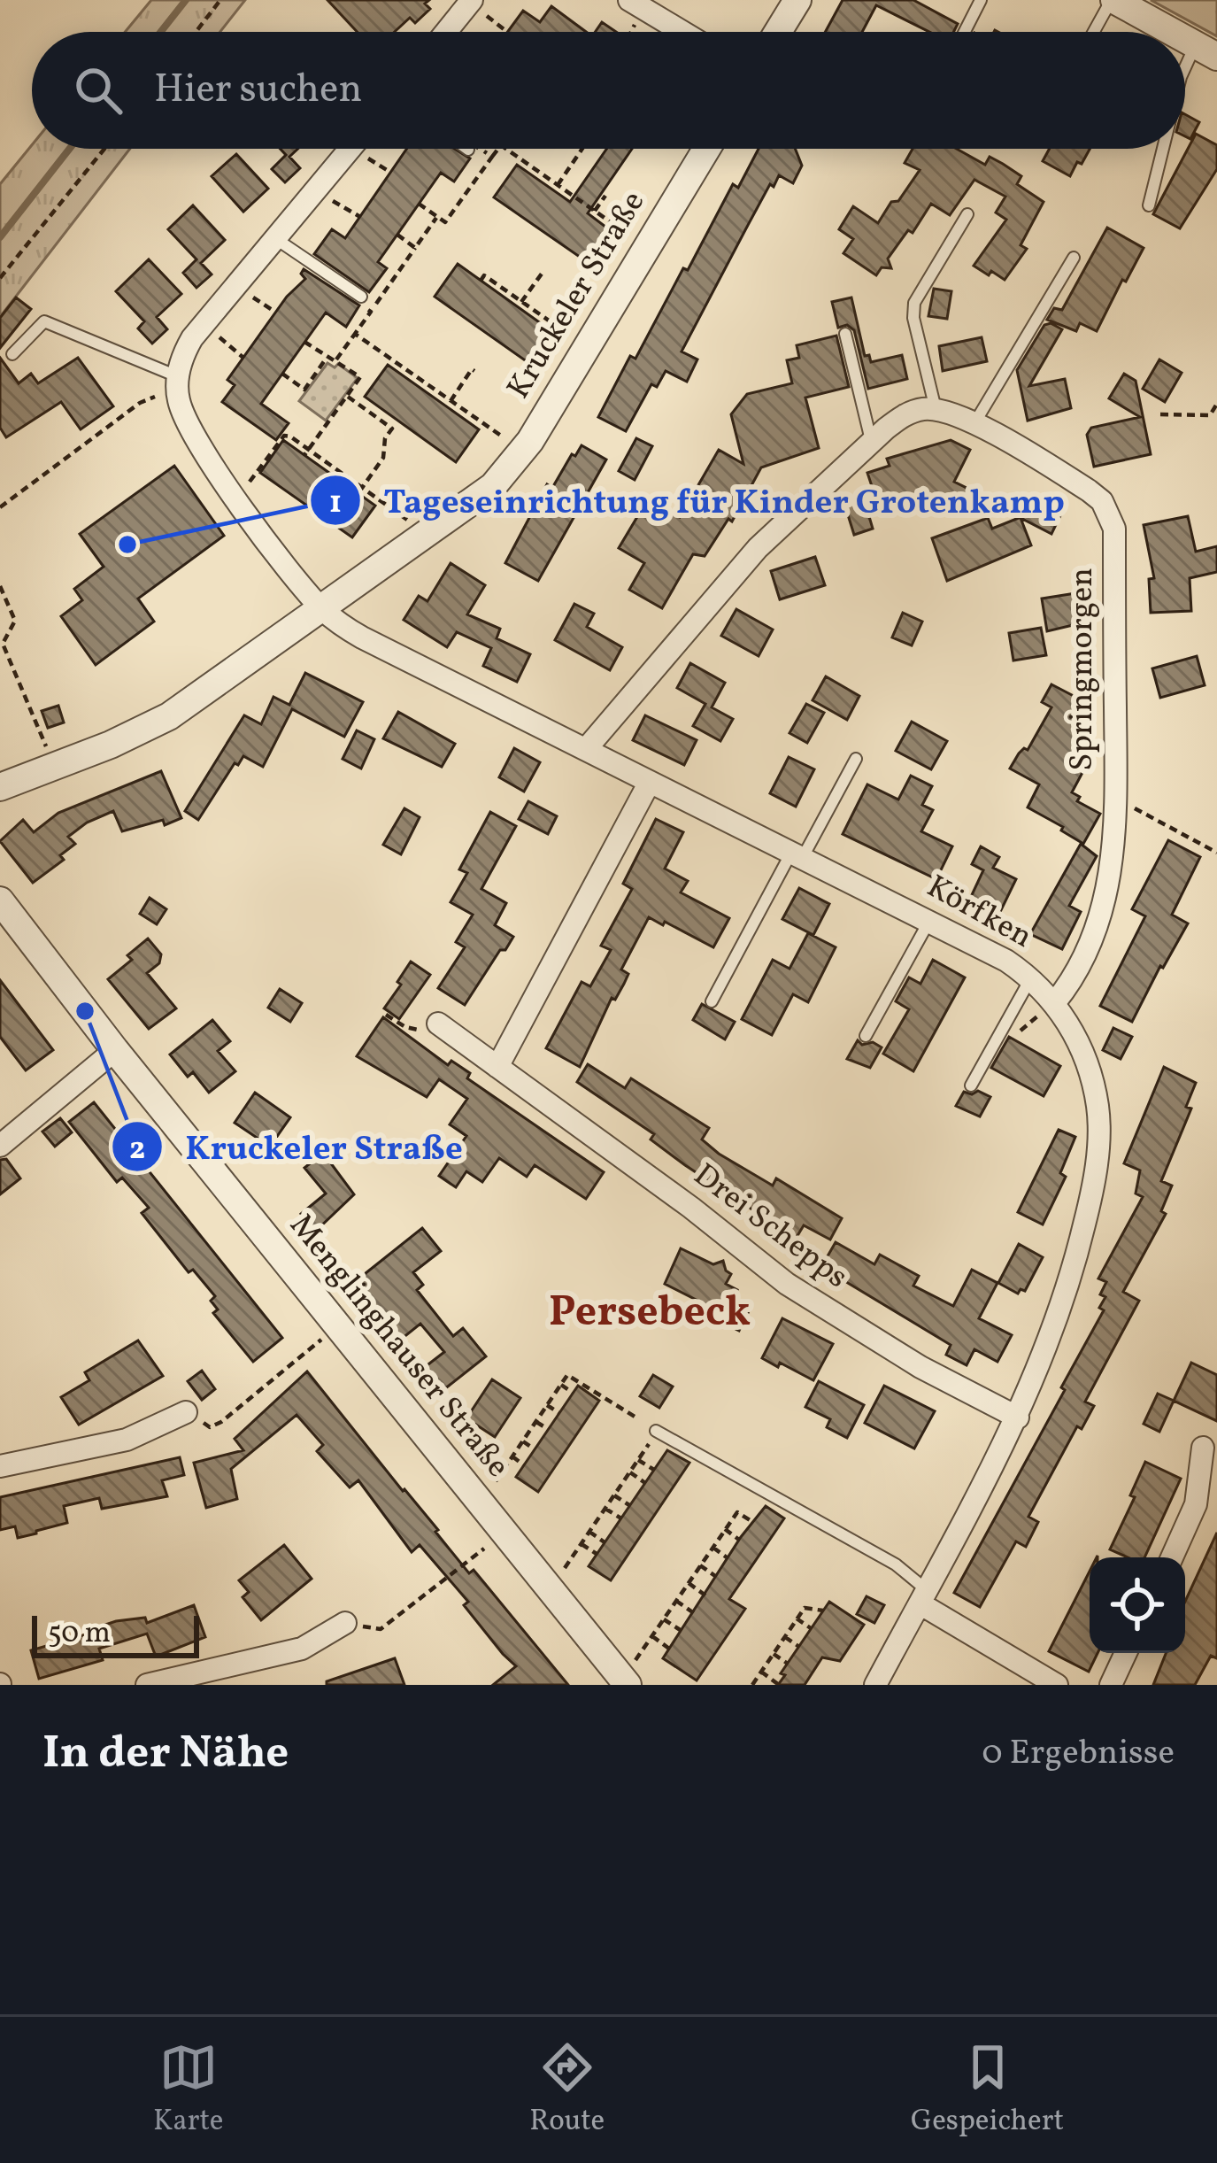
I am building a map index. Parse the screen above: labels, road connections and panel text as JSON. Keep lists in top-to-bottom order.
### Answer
{
  "streets": {
    "street": [
      "Kruckeler Straße",
      "Springmorgen",
      "Körfken",
      "Drei Schepps",
      "Menglinghauser Straße"
    ]
  },
  "crossings": [
    ["Kruckeler Straße", "Körfken"],
    ["Springmorgen", "Körfken"],
    ["Körfken", "Drei Schepps"]
  ],
  "districts": ["Persebeck"],
  "places": ["Tageseinrichtung für Kinder Grotenkamp", "Kruckeler Straße"],
  "scale_bar": "50 m",
  "page": {
    "search": "Hier suchen",
    "scale": "50 m",
    "heading": ["In der Nähe", "0 Ergebnisse"],
    "nav": ["Karte", "Route", "Gespeichert"]
  }
}
